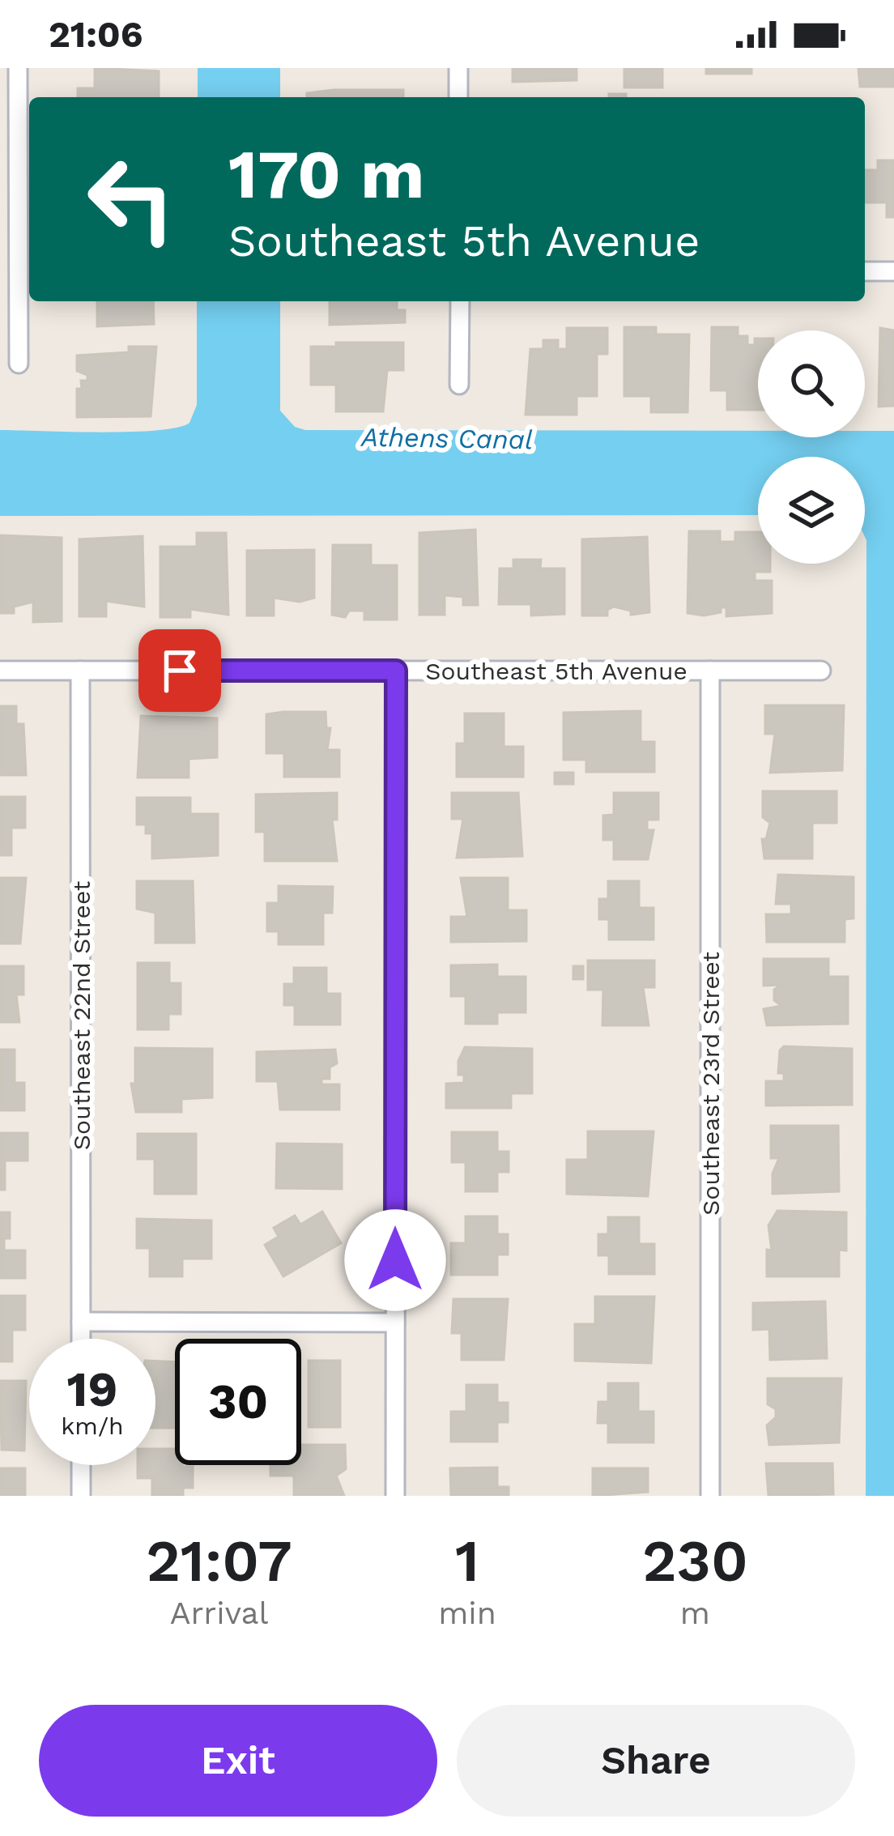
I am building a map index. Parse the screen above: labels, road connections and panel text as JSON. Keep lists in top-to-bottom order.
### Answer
{
  "streets": {
    "street": ["Southeast 5th Avenue", "Southeast 22nd Street", "Southeast 23rd Street"]
  },
  "crossings": [
    ["Southeast 5th Avenue", "Southeast 22nd Street"],
    ["Southeast 5th Avenue", "Southeast 23rd Street"]
  ],
  "water": ["Athens Canal"],
  "page": {
    "status": "21:06",
    "turn": ["170 m", "Southeast 5th Avenue"],
    "speed": "19 km/h",
    "limit": "30",
    "eta": [
      "21:07",
      "Arrival",
      "1",
      "min",
      "230",
      "m"
    ],
    "buttons": ["Exit", "Share"]
  }
}
